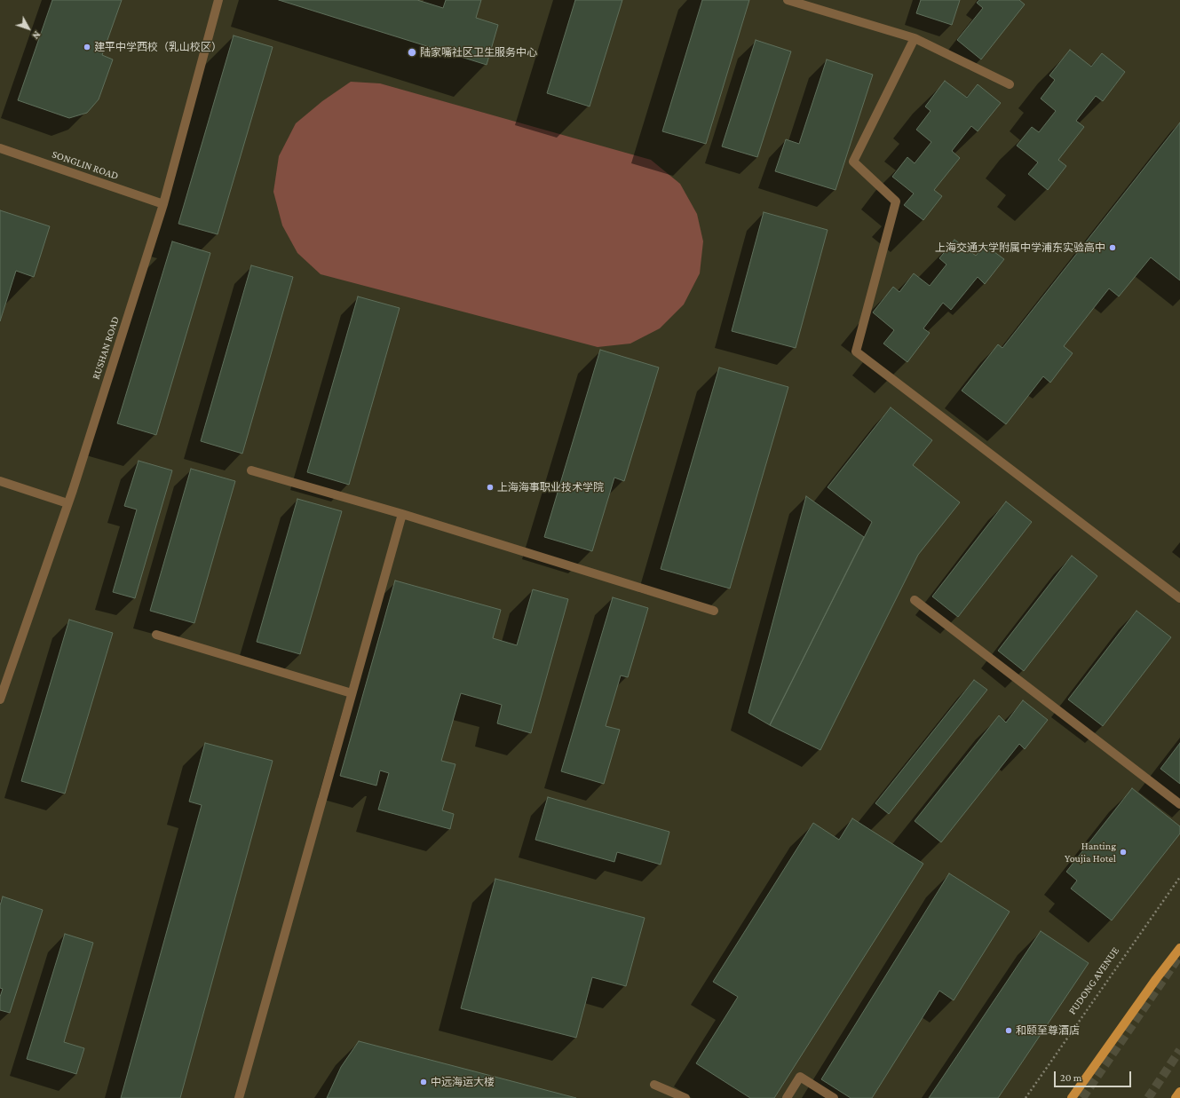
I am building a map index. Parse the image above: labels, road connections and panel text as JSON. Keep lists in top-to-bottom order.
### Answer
{
  "streets": {
    "street": ["SONGLIN ROAD", "RUSHAN ROAD"],
    "path": ["PUDONG AVENUE"]
  },
  "crossings": [
    ["SONGLIN ROAD", "RUSHAN ROAD"]
  ],
  "places": [
    "建平中学西校（乳山校区）",
    "陆家嘴社区卫生服务中心",
    "上海交通大学附属中学浦东实验高中",
    "上海海事职业技术学院",
    "Hanting Youjia Hotel",
    "和颐至尊酒店",
    "中远海运大楼"
  ],
  "scale_bar": "20 m",
  "north": "bottom right"
}
